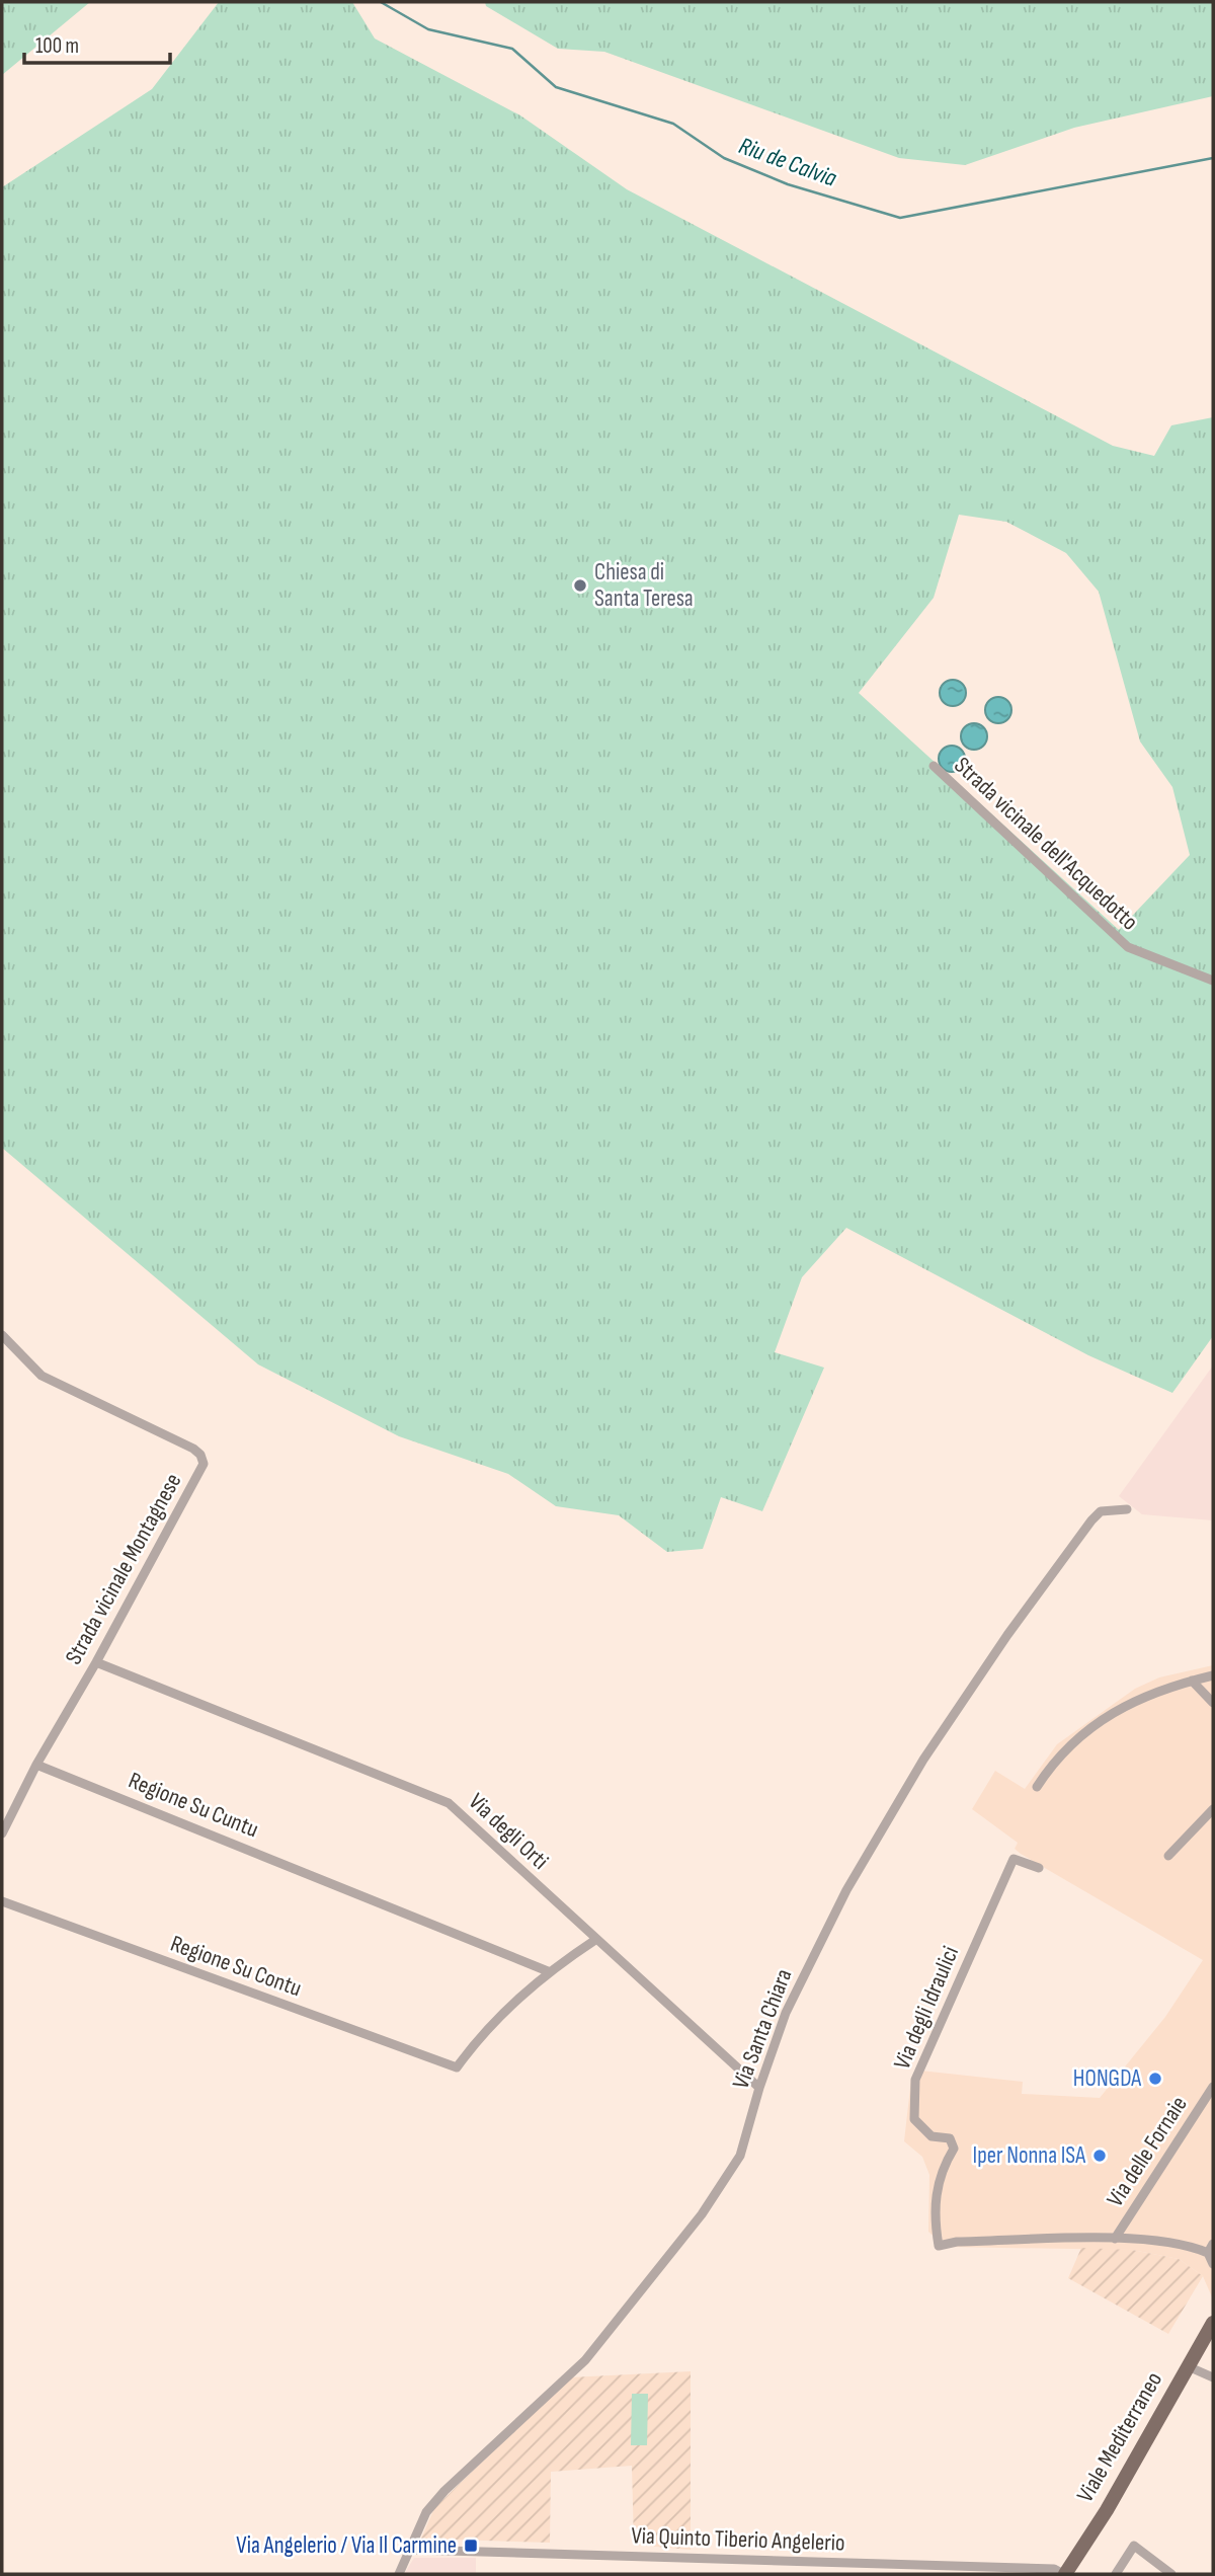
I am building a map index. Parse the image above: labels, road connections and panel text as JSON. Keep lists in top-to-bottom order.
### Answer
{
  "streets": {
    "main road": ["Viale Mediterraneo"],
    "street": [
      "Strada vicinale dell'Acquedotto",
      "Strada vicinale Montagnese",
      "Regione Su Cuntu",
      "Via degli Orti",
      "Regione Su Contu",
      "Via degli Idraulici",
      "Via Santa Chiara",
      "Via delle Fornaie",
      "Via Quinto Tiberio Angelerio"
    ]
  },
  "crossings": [
    ["Strada vicinale Montagnese", "Regione Su Cuntu"],
    ["Strada vicinale Montagnese", "Via degli Orti"],
    ["Regione Su Cuntu", "Regione Su Contu"],
    ["Via degli Orti", "Via Santa Chiara"],
    ["Via degli Idraulici", "Via delle Fornaie"],
    ["Via Santa Chiara", "Via Quinto Tiberio Angelerio"],
    ["Viale Mediterraneo", "Via Quinto Tiberio Angelerio"]
  ],
  "water": ["Riu de Calvia"],
  "places": {
    "other": ["Chiesa di Santa Teresa", "HONGDA", "Iper Nonna ISA"],
    "transit": ["Via Angelerio / Via Il Carmine"]
  },
  "scale_bar": "100 m"
}
